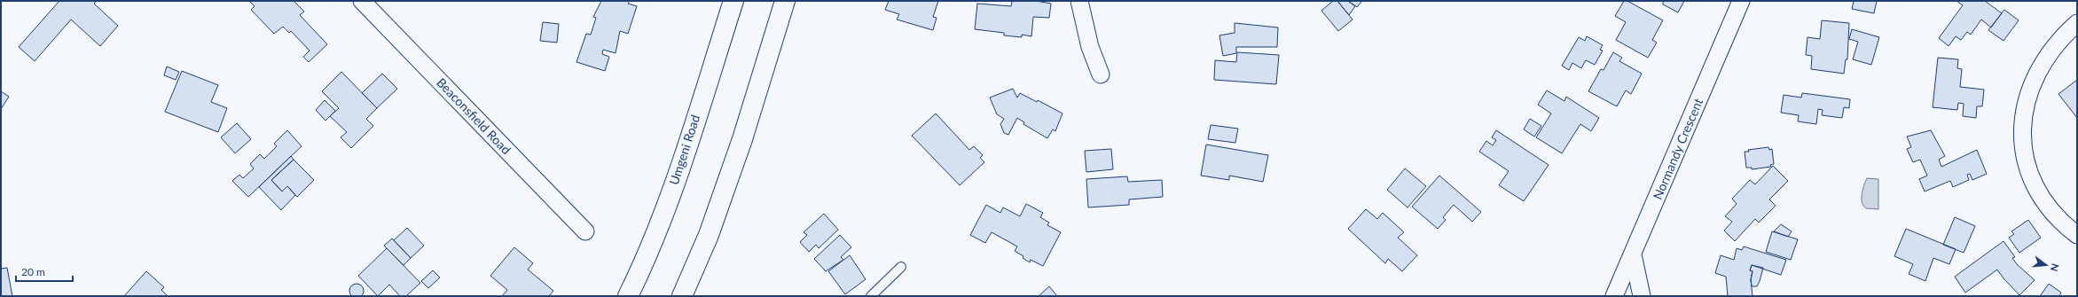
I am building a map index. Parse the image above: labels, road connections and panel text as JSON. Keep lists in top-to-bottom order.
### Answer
{
  "streets": {
    "highway": ["Umgeni Road"],
    "street": ["Beaconsfield Road", "Normandy Crescent"]
  },
  "scale_bar": "20 m",
  "north": "right"
}
